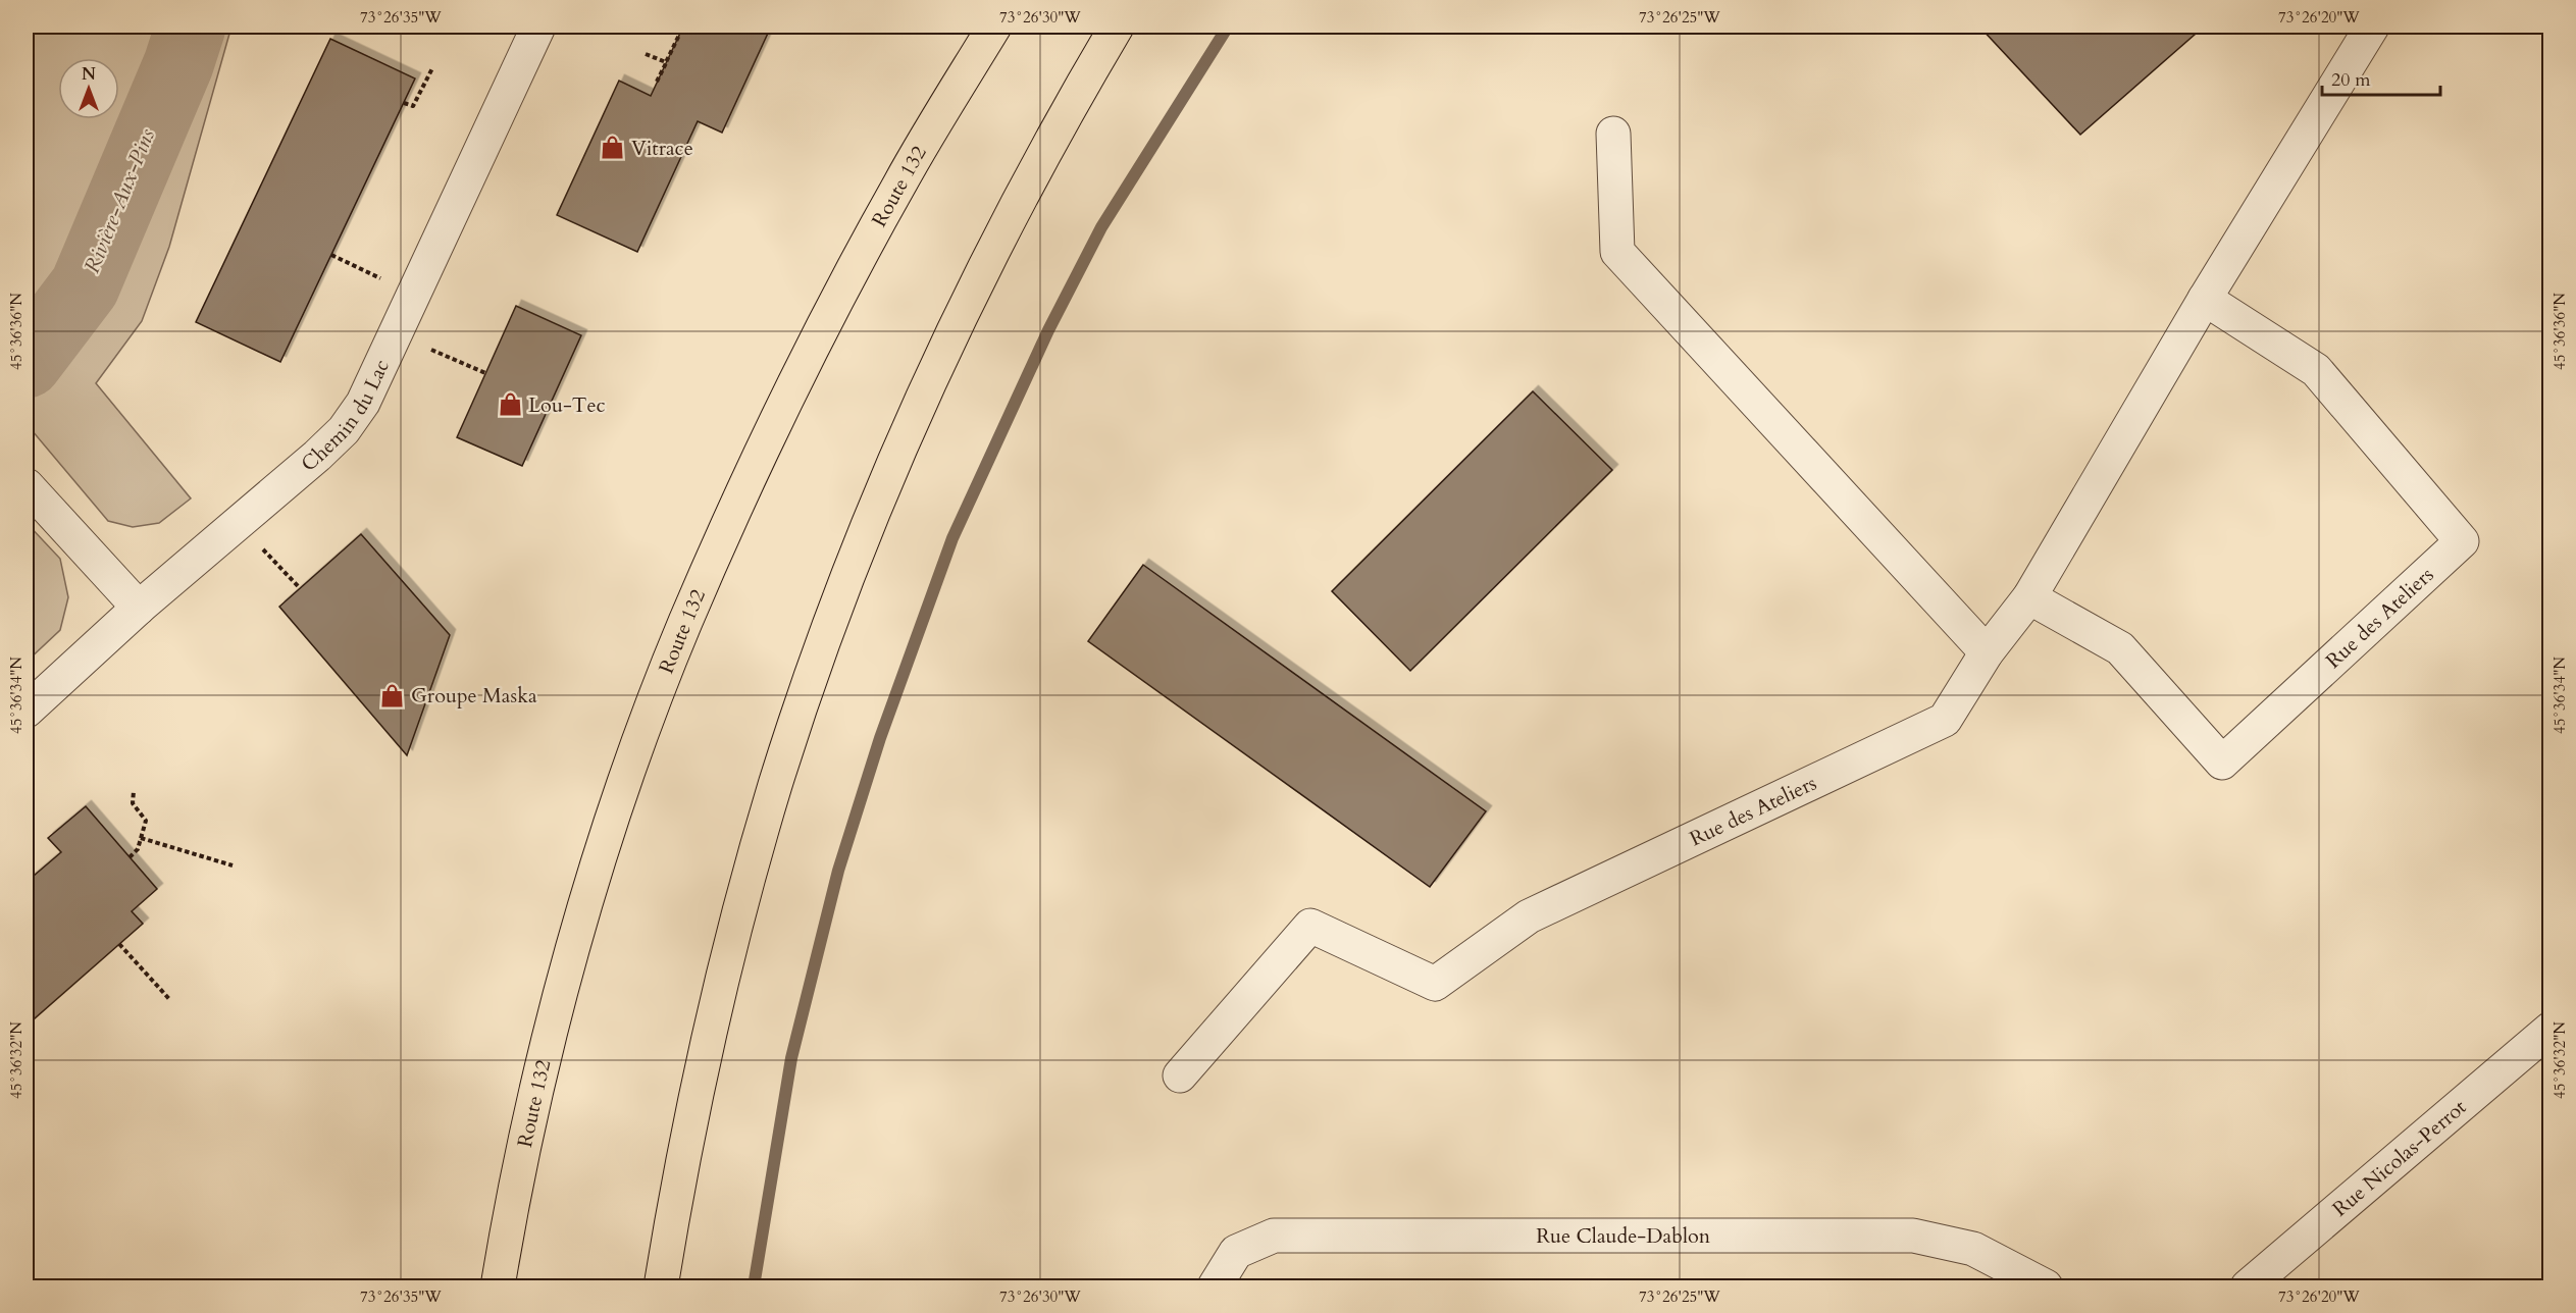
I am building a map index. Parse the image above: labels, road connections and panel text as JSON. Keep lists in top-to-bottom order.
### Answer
{
  "streets": {
    "highway": ["Route 132"],
    "street": [
      "Chemin du Lac",
      "Rue des Ateliers",
      "Rue Nicolas-Perrot",
      "Rue Claude-Dablon"
    ]
  },
  "water": ["Rivière-Aux-Pins"],
  "places": {
    "shop": ["Vitrace", "Lou-Tec", "Groupe Maska"]
  },
  "scale_bar": "20 m",
  "north": "top",
  "coordinates": [
    "73°26'35\"W",
    "73°26'30\"W",
    "73°26'25\"W",
    "73°26'20\"W",
    "45°36'36\"N",
    "45°36'34\"N",
    "45°36'32\"N"
  ]
}
